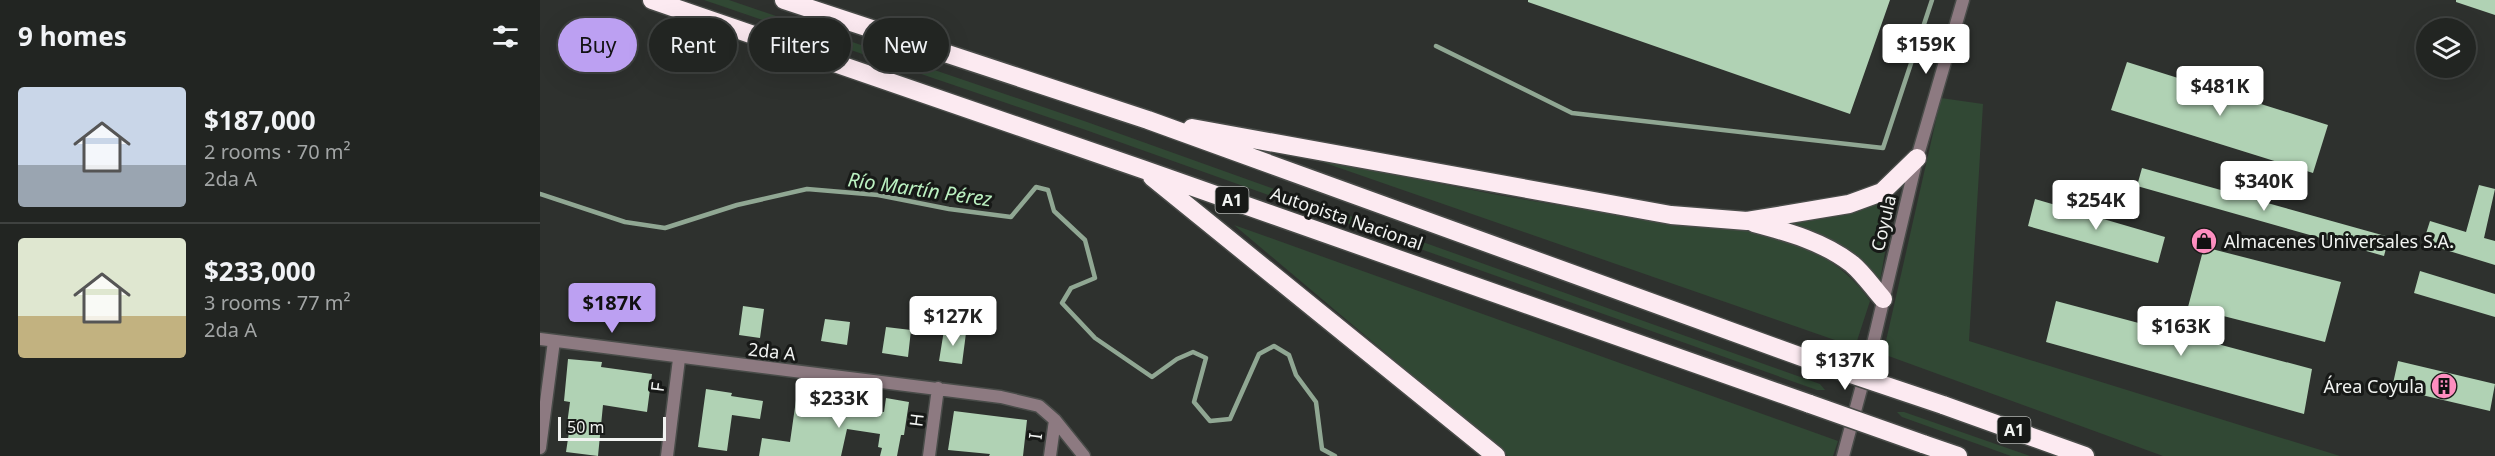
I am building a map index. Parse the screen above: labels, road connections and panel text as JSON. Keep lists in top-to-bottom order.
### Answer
{
  "streets": {
    "highway": ["A1", "Autopista Nacional"],
    "street": [
      "Coyula",
      "2da A",
      "F",
      "H",
      "I"
    ]
  },
  "crossings": [
    ["2da A", "F"],
    ["2da A", "H"],
    ["2da A", "I"]
  ],
  "water": ["Río Martín Pérez"],
  "places": {
    "shop": ["Almacenes Universales S.A."],
    "building": ["Área Coyula"]
  },
  "scale_bar": "50 m",
  "page": {
    "heading": "9 homes",
    "chip": [
      "Buy",
      "Rent",
      "Filters",
      "New"
    ],
    "price": [
      "$159K",
      "$481K",
      "$340K",
      "$254K",
      "$187K",
      "$127K",
      "$163K",
      "$137K",
      "$233K"
    ],
    "list": [
      {
        "name": "$187,000",
        "note": "2 rooms · 70 m² · 2da A"
      },
      {
        "name": "$233,000",
        "note": "3 rooms · 77 m² · 2da A"
      }
    ],
    "scale": "50 m"
  }
}
